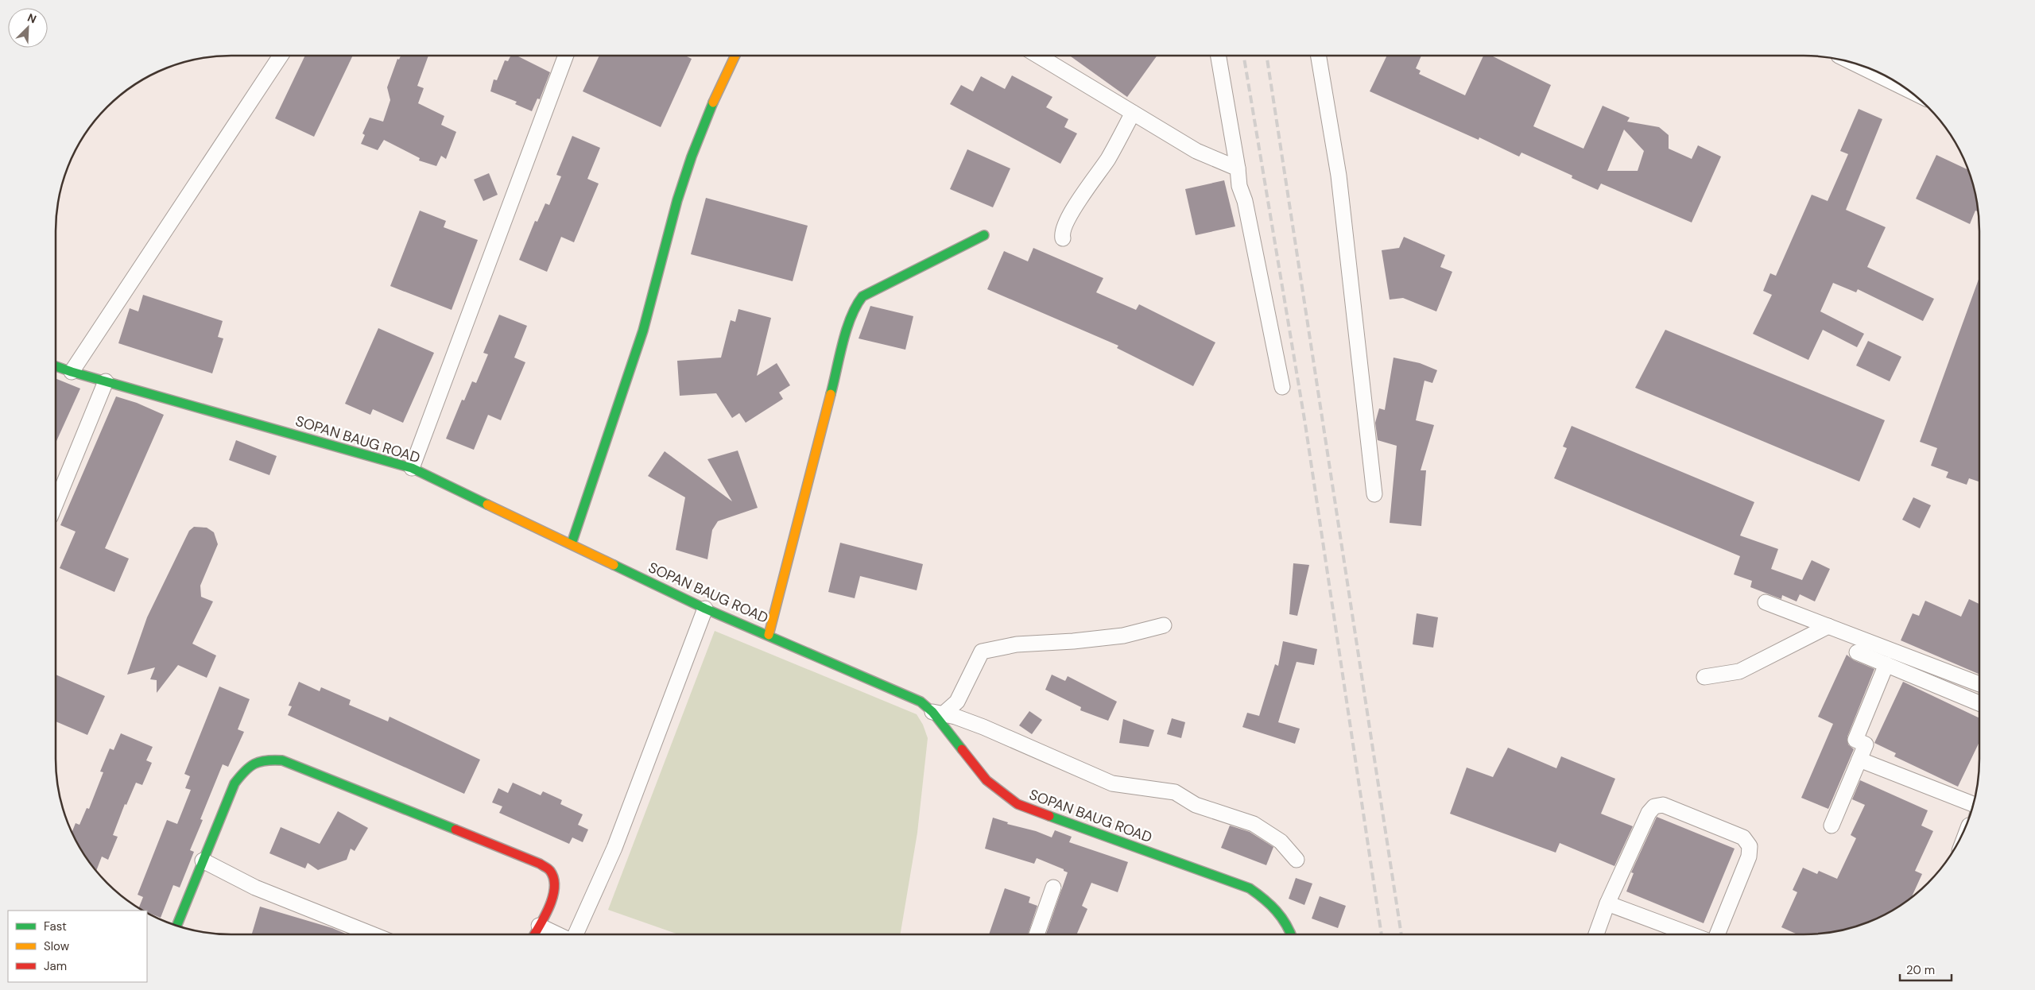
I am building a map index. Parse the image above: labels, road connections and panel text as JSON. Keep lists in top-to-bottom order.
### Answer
{
  "streets": {
    "street": ["SOPAN BAUG ROAD"]
  },
  "legend": ["Fast", "Slow", "Jam"],
  "scale_bar": "20 m",
  "north": "top right"
}
